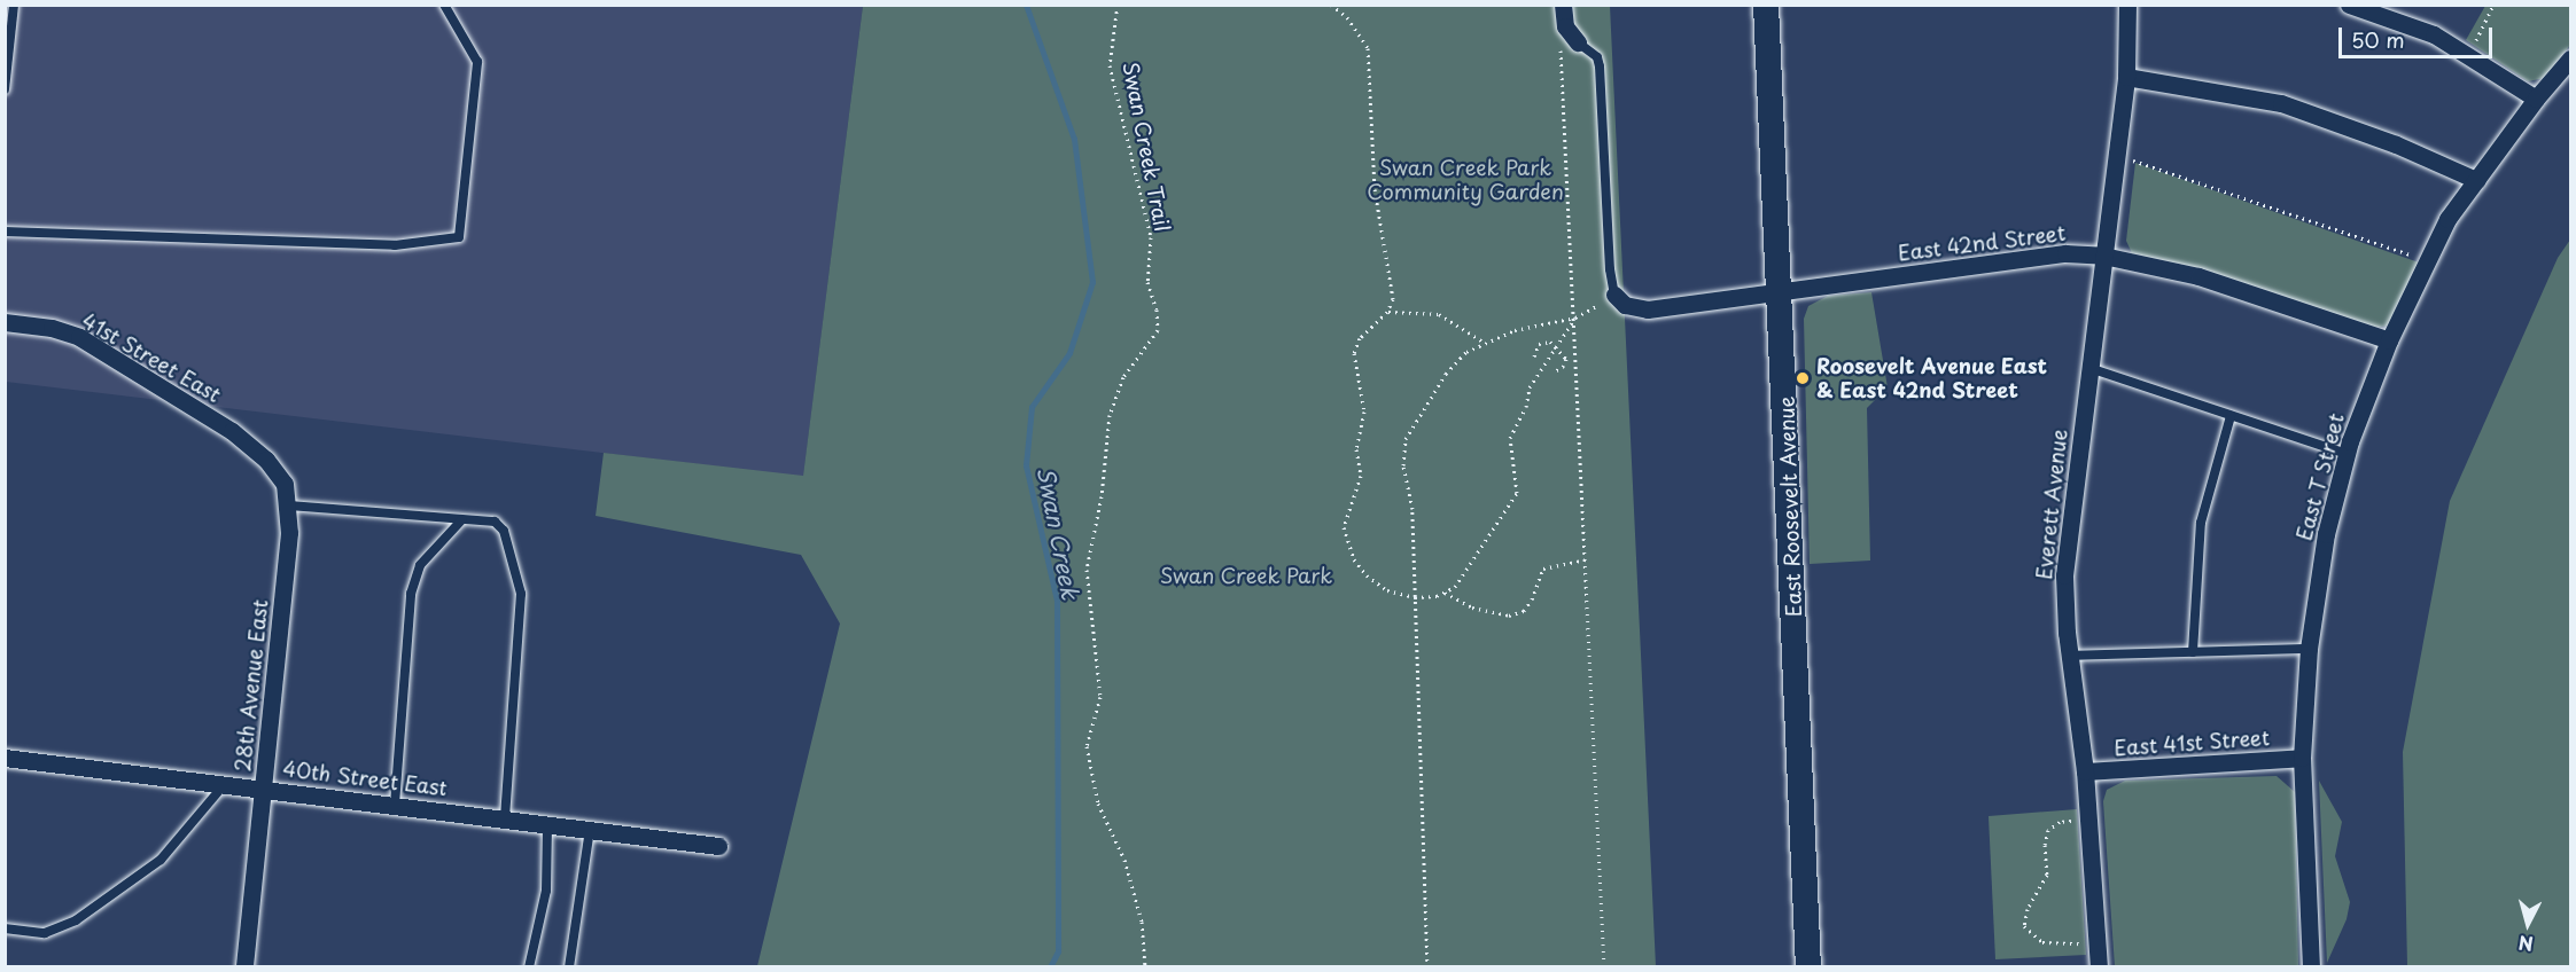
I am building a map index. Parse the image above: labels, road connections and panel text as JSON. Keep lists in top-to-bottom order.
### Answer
{
  "streets": {
    "street": [
      "East 42nd Street",
      "41st Street East",
      "East T Street",
      "Everett Avenue",
      "East Roosevelt Avenue",
      "28th Avenue East",
      "East 41st Street",
      "40th Street East"
    ],
    "path": ["Swan Creek Trail"]
  },
  "crossings": [
    ["East 42nd Street", "East T Street"],
    ["East 42nd Street", "Everett Avenue"],
    ["East 42nd Street", "East Roosevelt Avenue"],
    ["41st Street East", "28th Avenue East"],
    ["East T Street", "East 41st Street"],
    ["Everett Avenue", "East 41st Street"],
    ["28th Avenue East", "40th Street East"]
  ],
  "water": ["Swan Creek"],
  "parks": ["Swan Creek Park Community Garden", "Swan Creek Park"],
  "places": ["Roosevelt Avenue East & East 42nd Street"],
  "scale_bar": "50 m",
  "north": "bottom"
}
